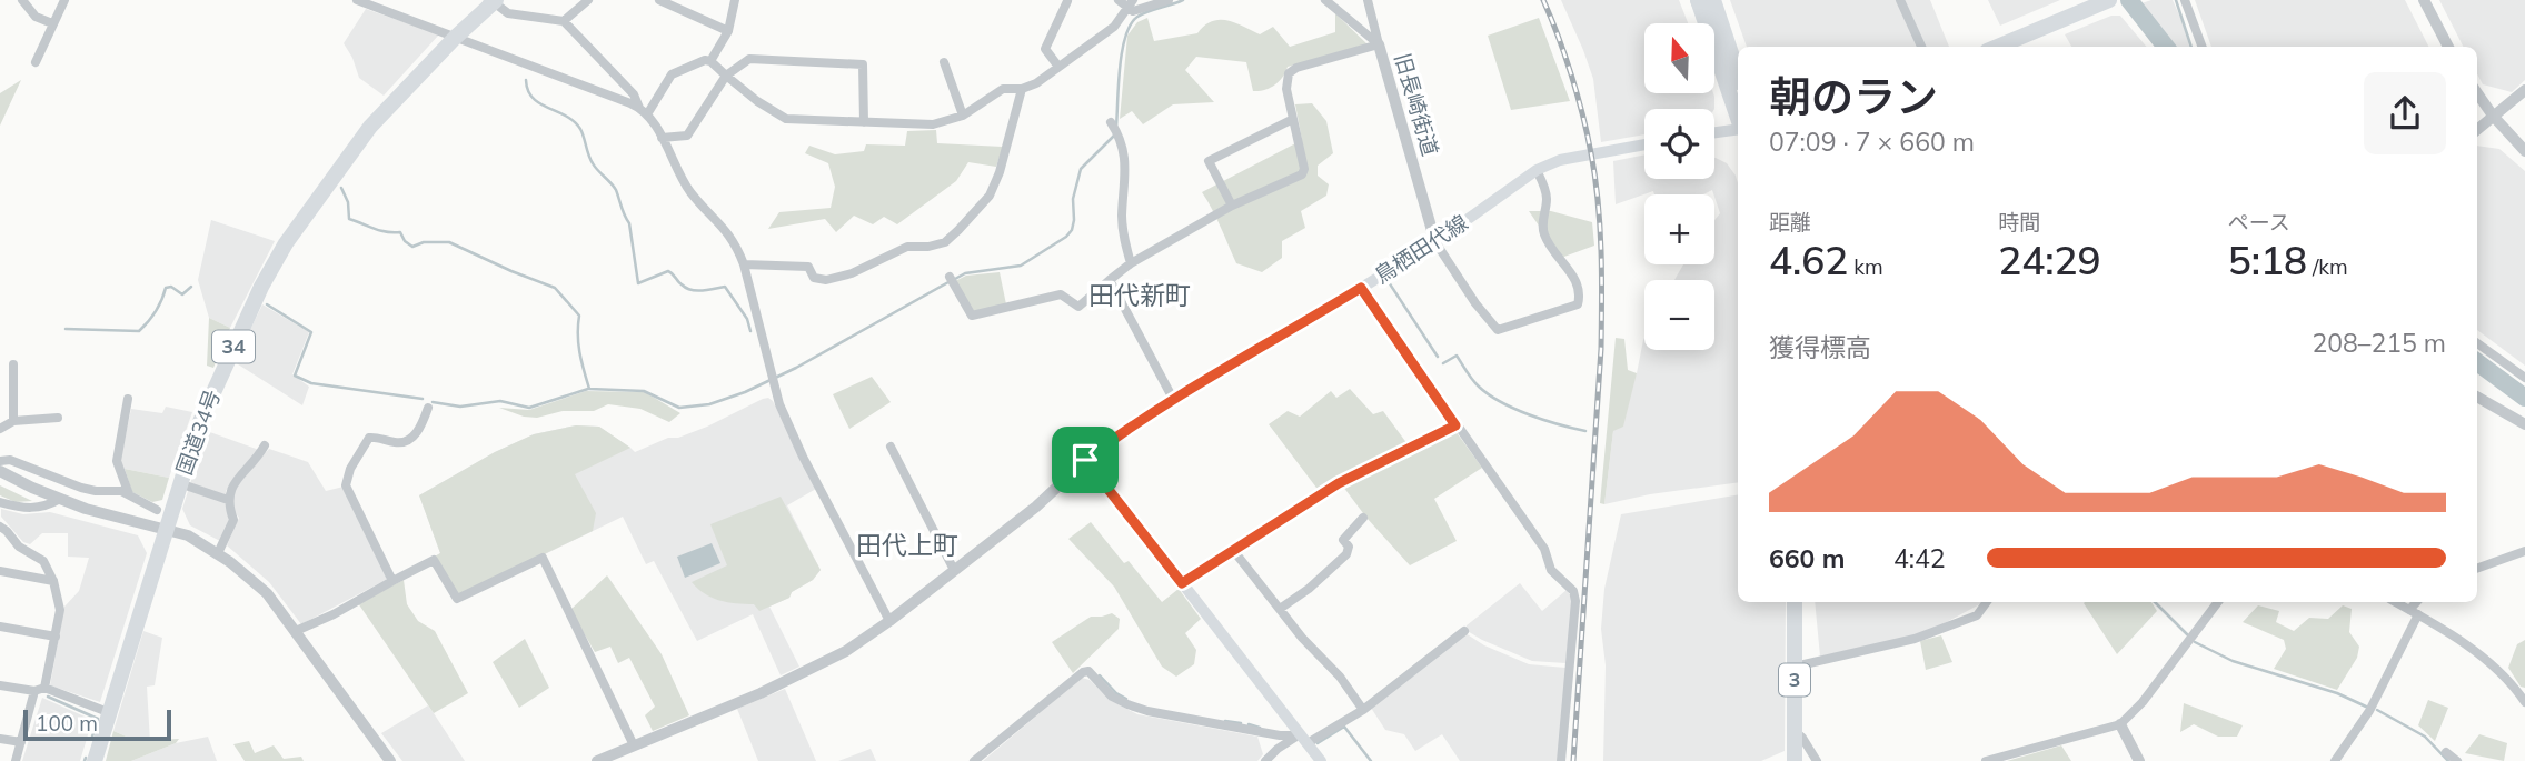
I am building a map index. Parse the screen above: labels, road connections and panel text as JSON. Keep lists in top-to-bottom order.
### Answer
{
  "streets": {
    "highway": ["34", "国道34号", "3"],
    "main road": ["鳥栖田代線"],
    "street": ["旧長崎街道"]
  },
  "crossings": [
    ["旧長崎街道", "鳥栖田代線"]
  ],
  "districts": ["田代新町", "田代上町"],
  "scale_bar": "100 m",
  "north": "top",
  "page": {
    "map_buttons": ["+", "−"],
    "heading": ["朝のラン", "07:09 · 7 × 660 m"],
    "stats": [
      ["距離", "4.62 km"],
      ["時間", "24:29"],
      ["ペース", "5:18 /km"]
    ],
    "chart": ["獲得標高", "208–215 m"],
    "list": [
      {
        "name": "660 m",
        "note": "4:42"
      }
    ],
    "scale": "100 m"
  }
}
